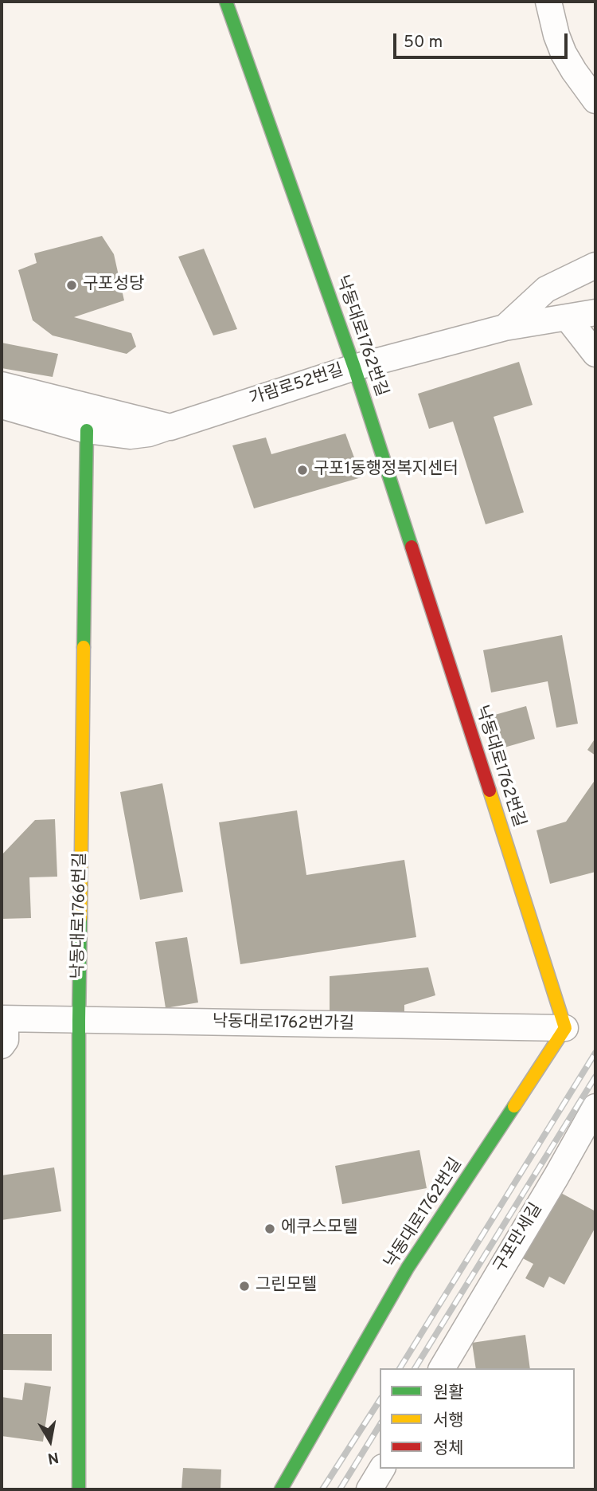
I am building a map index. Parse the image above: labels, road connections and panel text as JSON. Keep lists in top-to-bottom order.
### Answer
{
  "streets": {
    "street": [
      "낙동대로1762번길",
      "가람로52번길",
      "낙동대로1766번길",
      "낙동대로1762번가길",
      "구포만세길"
    ]
  },
  "crossings": [
    ["낙동대로1762번길", "가람로52번길"],
    ["낙동대로1762번길", "낙동대로1762번가길"],
    ["가람로52번길", "낙동대로1766번길"],
    ["낙동대로1766번길", "낙동대로1762번가길"]
  ],
  "places": [
    "구포성당",
    "구포1동행정복지센터",
    "에쿠스모텔",
    "그린모텔"
  ],
  "legend": ["원활", "서행", "정체"],
  "scale_bar": "50 m",
  "north": "bottom"
}
